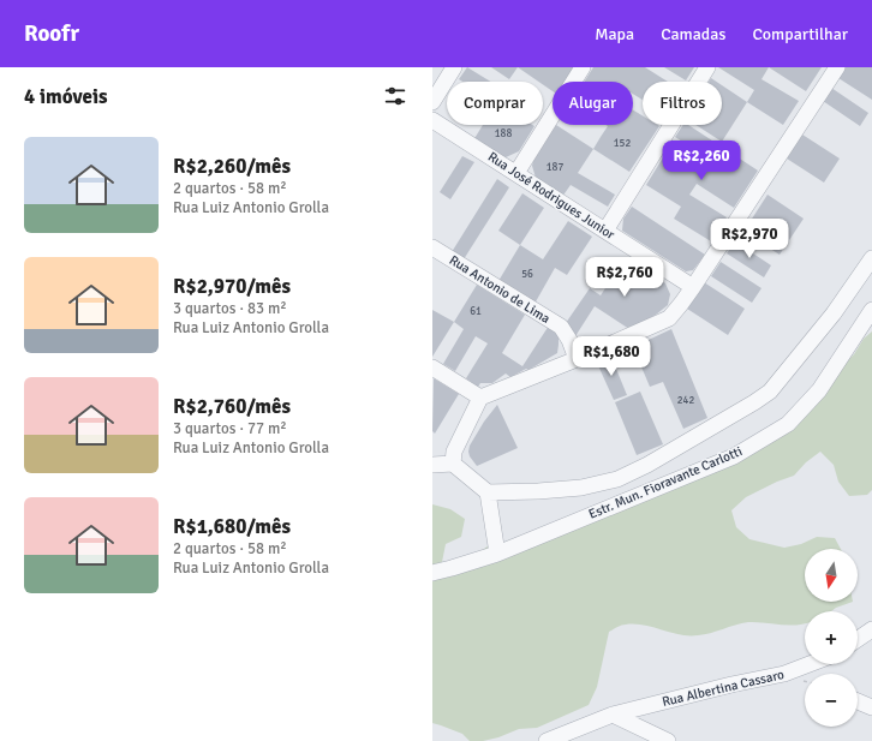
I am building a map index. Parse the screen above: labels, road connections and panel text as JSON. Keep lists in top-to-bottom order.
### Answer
{
  "streets": {
    "street": [
      "Rua José Rodrigues Junior",
      "Rua Antonio de Lima",
      "Estr. Mun. Fioravante Carlotti",
      "Rua Albertina Cassaro"
    ]
  },
  "house_numbers": [
    "188",
    "152",
    "187",
    "56",
    "61",
    "242"
  ],
  "north": "bottom",
  "page": {
    "header": "Roofr",
    "nav": ["Mapa", "Camadas", "Compartilhar"],
    "heading": "4 imóveis",
    "chip": ["Comprar", "Alugar", "Filtros"],
    "list": [
      {
        "name": "R$2,260/mês",
        "note": "2 quartos · 58 m² · Rua Luiz Antonio Grolla"
      },
      {
        "name": "R$2,970/mês",
        "note": "3 quartos · 83 m² · Rua Luiz Antonio Grolla"
      },
      {
        "name": "R$2,760/mês",
        "note": "3 quartos · 77 m² · Rua Luiz Antonio Grolla"
      },
      {
        "name": "R$1,680/mês",
        "note": "2 quartos · 58 m² · Rua Luiz Antonio Grolla"
      }
    ],
    "price": [
      "R$2,260",
      "R$2,970",
      "R$2,760",
      "R$1,680"
    ],
    "map_buttons": ["+", "−"]
  }
}
